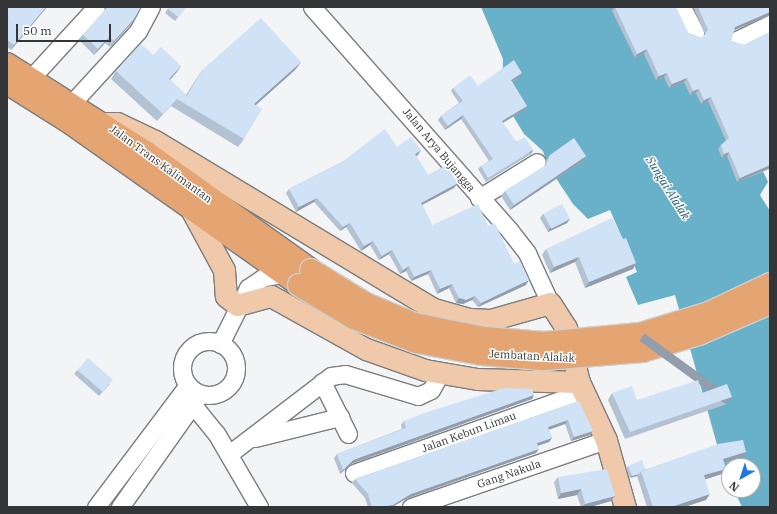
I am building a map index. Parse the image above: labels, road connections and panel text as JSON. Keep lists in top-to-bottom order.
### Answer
{
  "streets": {
    "highway": ["Jalan Trans Kalimantan", "Jembatan Alalak"],
    "street": ["Jalan Arya Bujangga", "Jalan Kebun Limau", "Gang Nakula"]
  },
  "crossings": [
    ["Jalan Trans Kalimantan", "Jembatan Alalak"]
  ],
  "water": ["Sungai Alalak"],
  "scale_bar": "50 m",
  "north": "bottom left"
}
